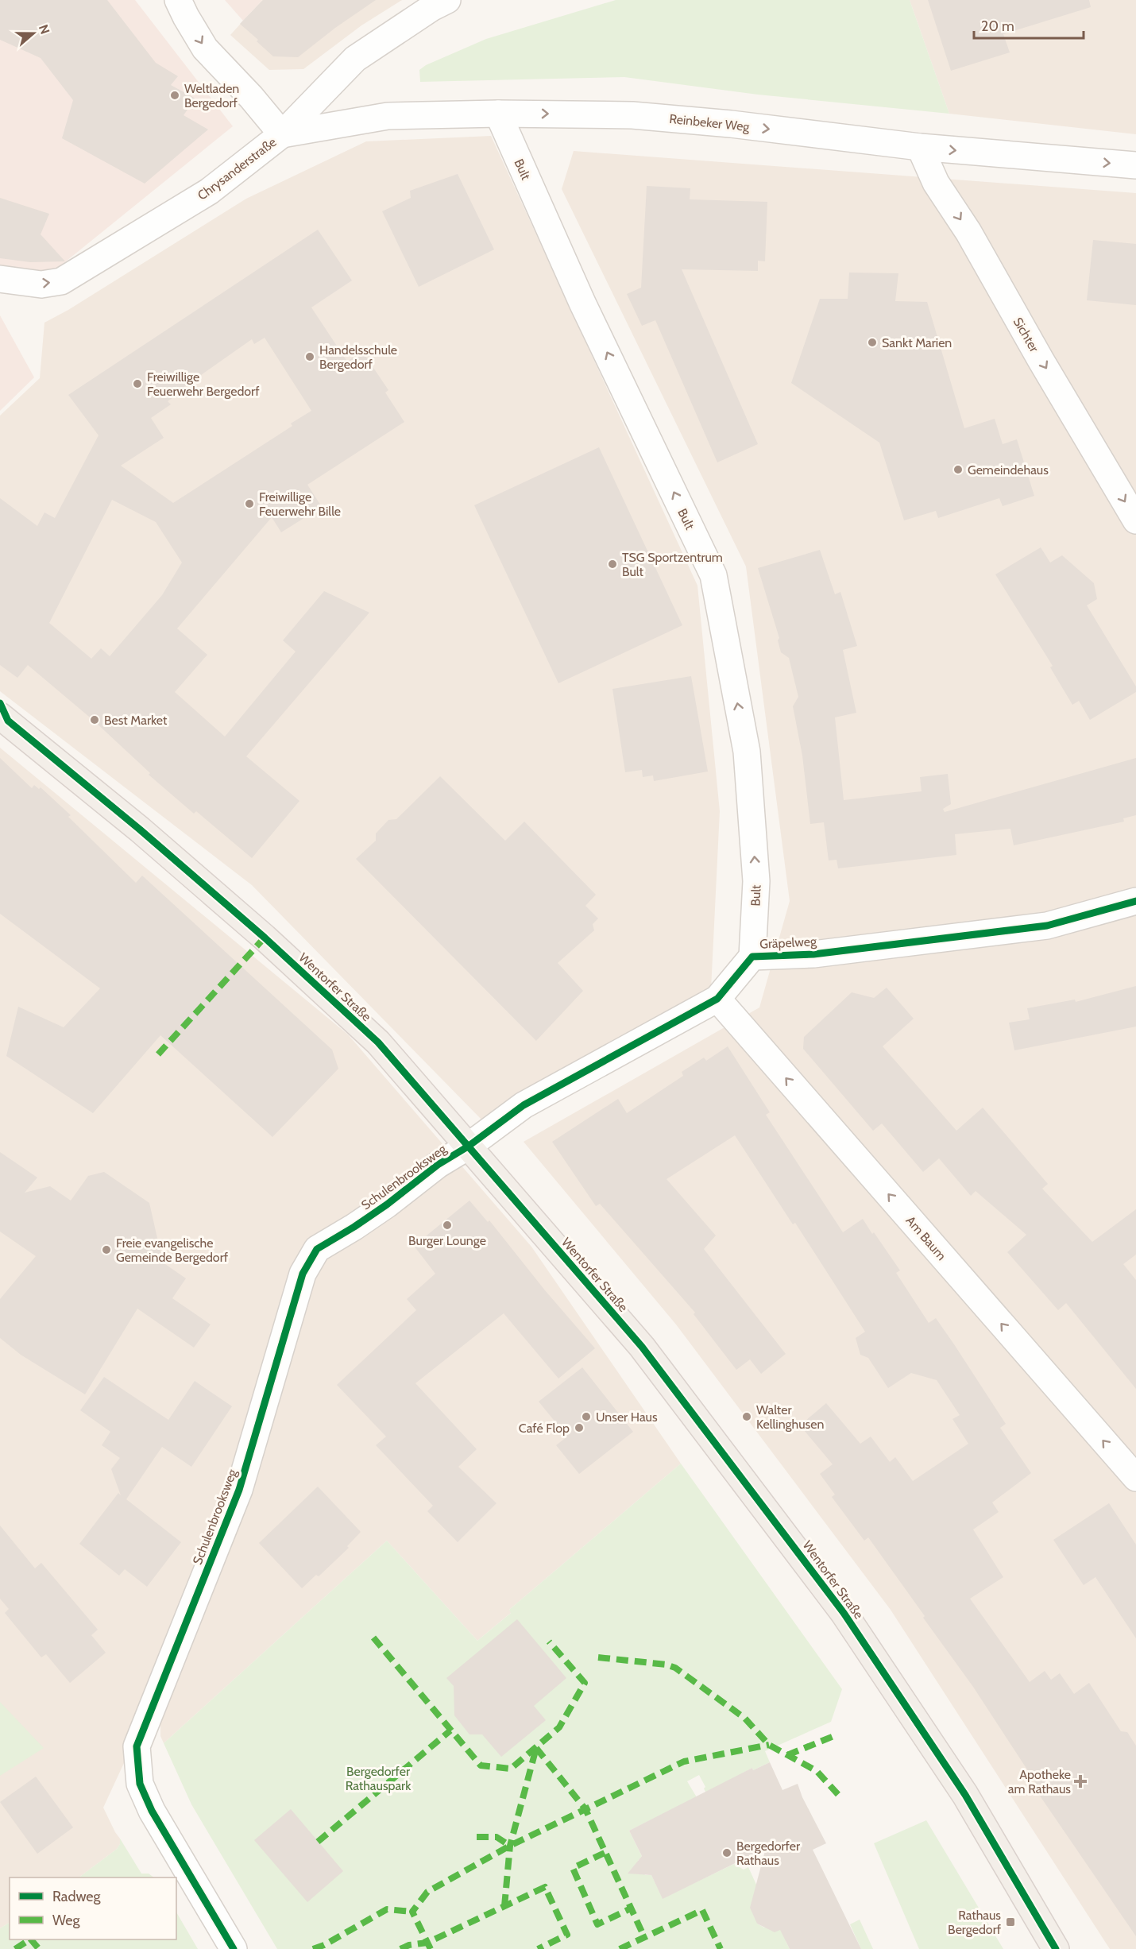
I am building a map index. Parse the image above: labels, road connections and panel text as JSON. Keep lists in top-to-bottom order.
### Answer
{
  "streets": {
    "main road": ["Wentorfer Straße"],
    "street": [
      "Reinbeker Weg",
      "Chrysanderstraße",
      "Bult",
      "Sichter",
      "Gräpelweg",
      "Schulenbrooksweg",
      "Am Baum"
    ]
  },
  "crossings": [
    ["Reinbeker Weg", "Chrysanderstraße"],
    ["Reinbeker Weg", "Bult"],
    ["Reinbeker Weg", "Sichter"],
    ["Bult", "Gräpelweg"],
    ["Gräpelweg", "Wentorfer Straße"],
    ["Gräpelweg", "Schulenbrooksweg"],
    ["Gräpelweg", "Am Baum"],
    ["Wentorfer Straße", "Schulenbrooksweg"]
  ],
  "one_way": [
    "Reinbeker Weg",
    "Chrysanderstraße",
    "Bult",
    "Sichter",
    "Am Baum"
  ],
  "parks": ["Bergedorfer Rathauspark"],
  "places": {
    "other": [
      "Weltladen Bergedorf",
      "Sankt Marien",
      "Handelsschule Bergedorf",
      "Freiwillige Feuerwehr Bergedorf",
      "Gemeindehaus",
      "Freiwillige Feuerwehr Bille",
      "TSG Sportzentrum Bult",
      "Best Market",
      "Burger Lounge",
      "Freie evangelische Gemeinde Bergedorf",
      "Unser Haus",
      "Walter Kellinghusen",
      "Café Flop",
      "Bergedorfer Rathaus"
    ],
    "health": ["Apotheke am Rathaus"],
    "transit": ["Rathaus Bergedorf"]
  },
  "legend": ["Radweg", "Weg"],
  "scale_bar": "20 m",
  "north": "right"
}
